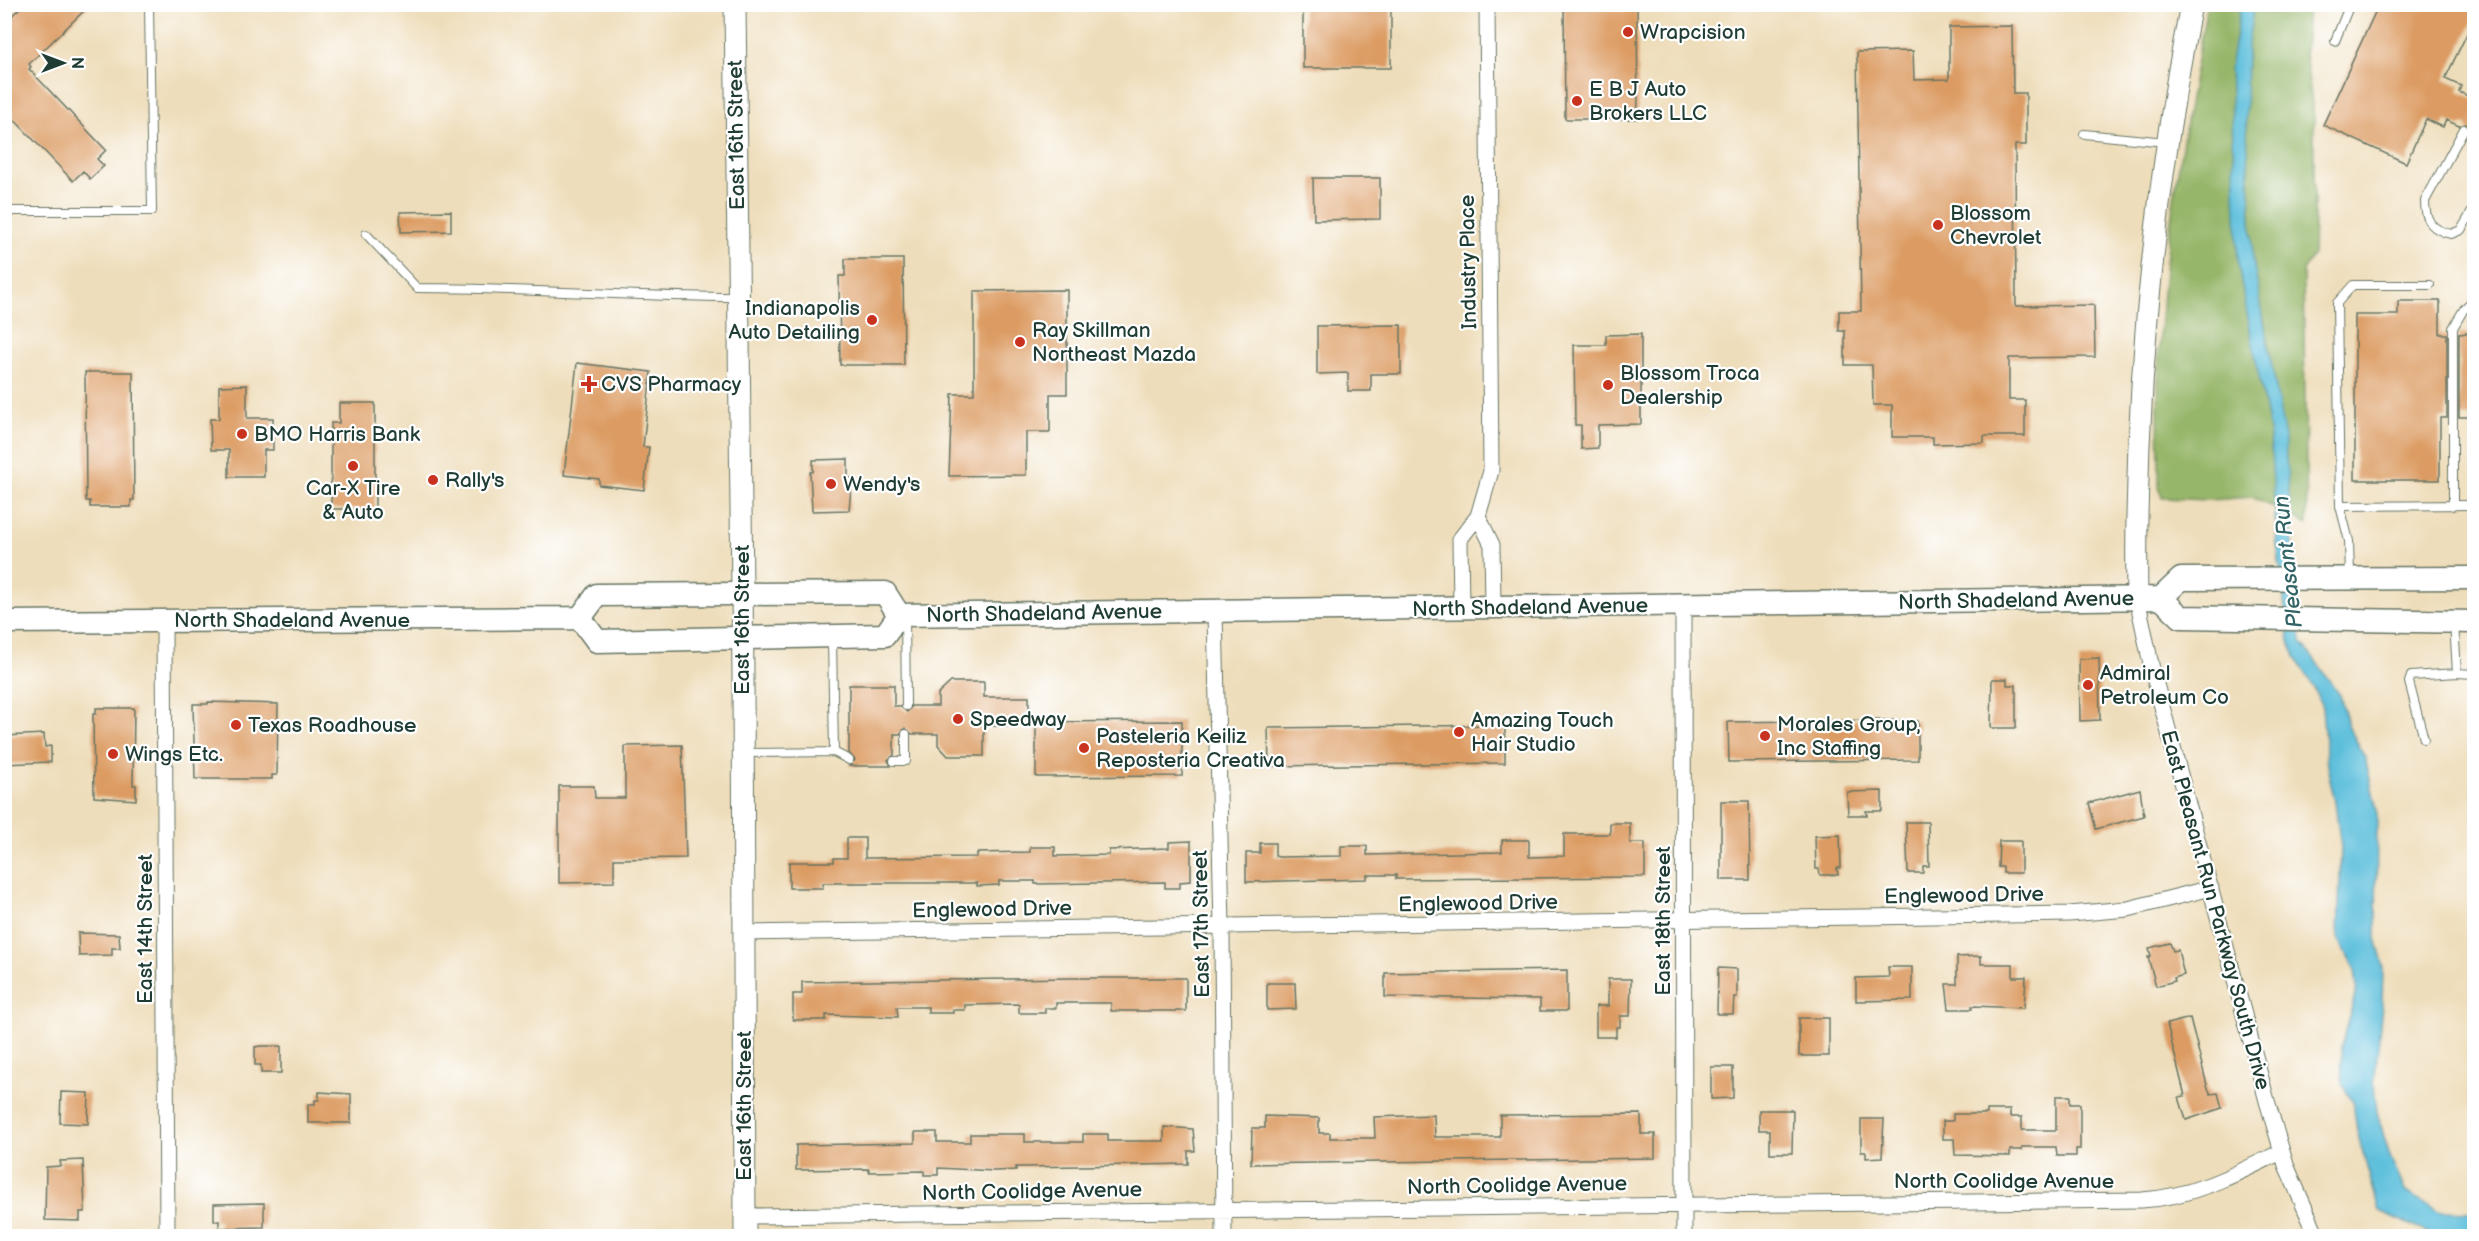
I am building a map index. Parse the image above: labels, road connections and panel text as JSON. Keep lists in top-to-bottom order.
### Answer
{
  "streets": {
    "main road": ["North Shadeland Avenue"],
    "street": [
      "East 16th Street",
      "Industry Place",
      "Englewood Drive",
      "East Pleasant Run Parkway South Drive",
      "East 18th Street",
      "East 17th Street",
      "East 14th Street",
      "North Coolidge Avenue"
    ]
  },
  "crossings": [
    ["East 16th Street", "North Shadeland Avenue"],
    ["East 16th Street", "Englewood Drive"],
    ["East 16th Street", "North Coolidge Avenue"],
    ["Industry Place", "North Shadeland Avenue"],
    ["North Shadeland Avenue", "East Pleasant Run Parkway South Drive"],
    ["North Shadeland Avenue", "East 18th Street"],
    ["North Shadeland Avenue", "East 17th Street"],
    ["North Shadeland Avenue", "East 14th Street"],
    ["Englewood Drive", "East Pleasant Run Parkway South Drive"],
    ["Englewood Drive", "East 18th Street"],
    ["Englewood Drive", "East 17th Street"],
    ["East Pleasant Run Parkway South Drive", "North Coolidge Avenue"],
    ["East 18th Street", "North Coolidge Avenue"],
    ["East 17th Street", "North Coolidge Avenue"]
  ],
  "water": ["Pleasant Run"],
  "places": {
    "other": [
      "Wrapcision",
      "E B J Auto Brokers LLC",
      "Blossom Chevrolet",
      "Indianapolis Auto Detailing",
      "Ray Skillman Northeast Mazda",
      "Blossom Troca Dealership",
      "BMO Harris Bank",
      "Car-X Tire & Auto",
      "Rally's",
      "Wendy's",
      "Admiral Petroleum Co",
      "Speedway",
      "Texas Roadhouse",
      "Amazing Touch Hair Studio",
      "Morales Group, Inc Staffing",
      "Pasteleria Keiliz Reposteria Creativa",
      "Wings Etc."
    ],
    "health": ["CVS Pharmacy"]
  },
  "north": "right"
}
